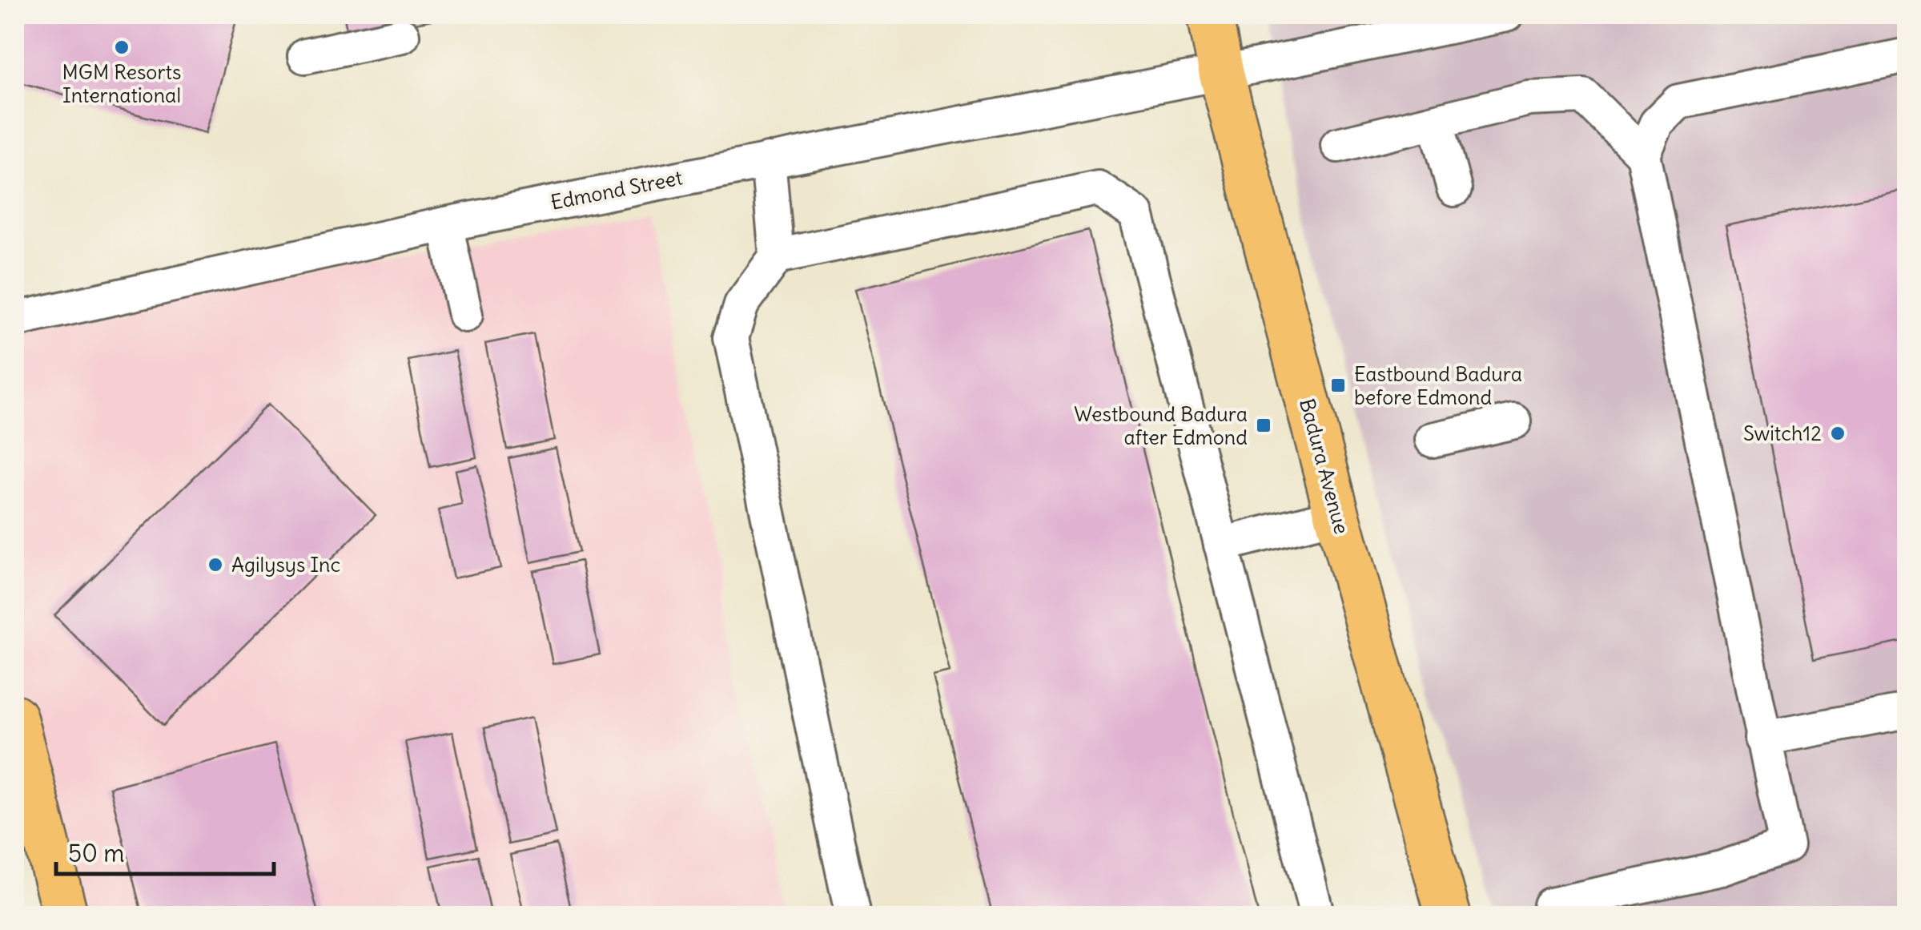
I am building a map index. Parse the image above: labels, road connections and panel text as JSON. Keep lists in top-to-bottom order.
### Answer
{
  "streets": {
    "main road": ["Badura Avenue"],
    "street": ["Edmond Street"]
  },
  "crossings": [
    ["Edmond Street", "Badura Avenue"]
  ],
  "places": {
    "other": ["MGM Resorts International", "Switch12", "Agilysys Inc"],
    "transit": ["Eastbound Badura before Edmond", "Westbound Badura after Edmond"]
  },
  "scale_bar": "50 m"
}
